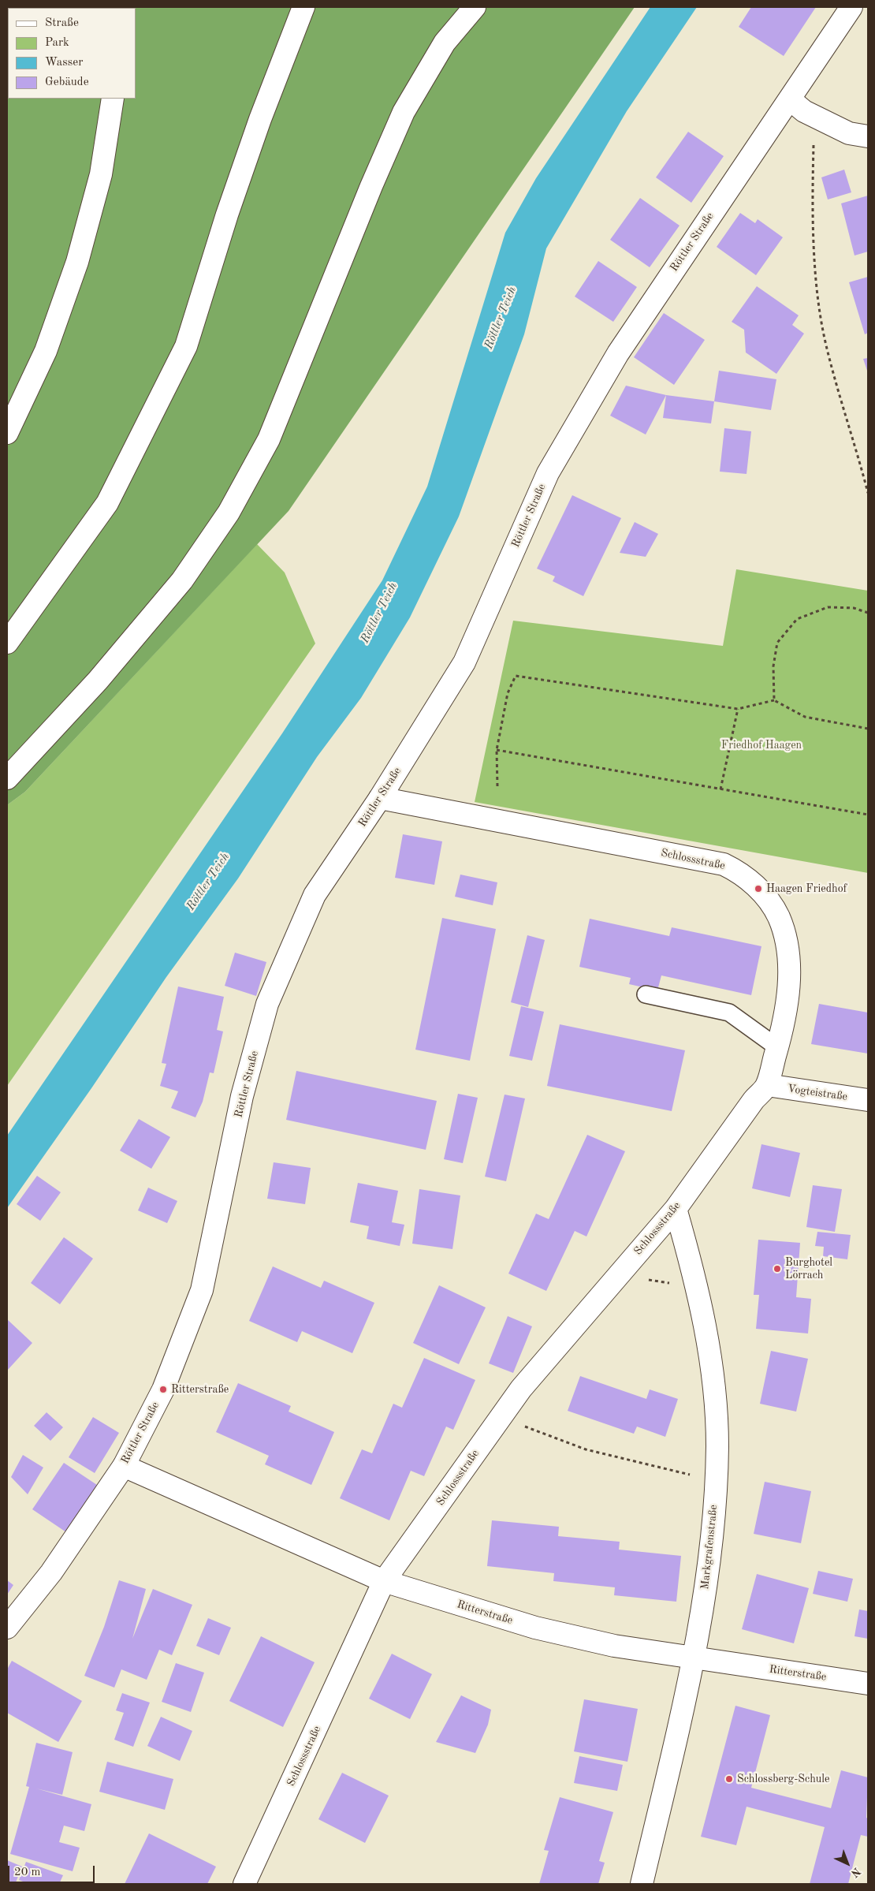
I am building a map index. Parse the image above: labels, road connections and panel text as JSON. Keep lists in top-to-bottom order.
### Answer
{
  "streets": {
    "main road": [
      "Röttler Straße",
      "Schlossstraße",
      "Vogteistraße",
      "Markgrafenstraße",
      "Ritterstraße"
    ]
  },
  "crossings": [
    ["Röttler Straße", "Schlossstraße"],
    ["Röttler Straße", "Ritterstraße"],
    ["Schlossstraße", "Vogteistraße"],
    ["Schlossstraße", "Markgrafenstraße"],
    ["Schlossstraße", "Ritterstraße"],
    ["Markgrafenstraße", "Ritterstraße"]
  ],
  "water": ["Röttler Teich"],
  "parks": ["Friedhof Haagen"],
  "places": [
    "Haagen Friedhof",
    "Burghotel Lörrach",
    "Ritterstraße",
    "Schlossberg-Schule"
  ],
  "legend": [
    "Straße",
    "Park",
    "Wasser",
    "Gebäude"
  ],
  "scale_bar": "20 m",
  "north": "bottom right"
}
